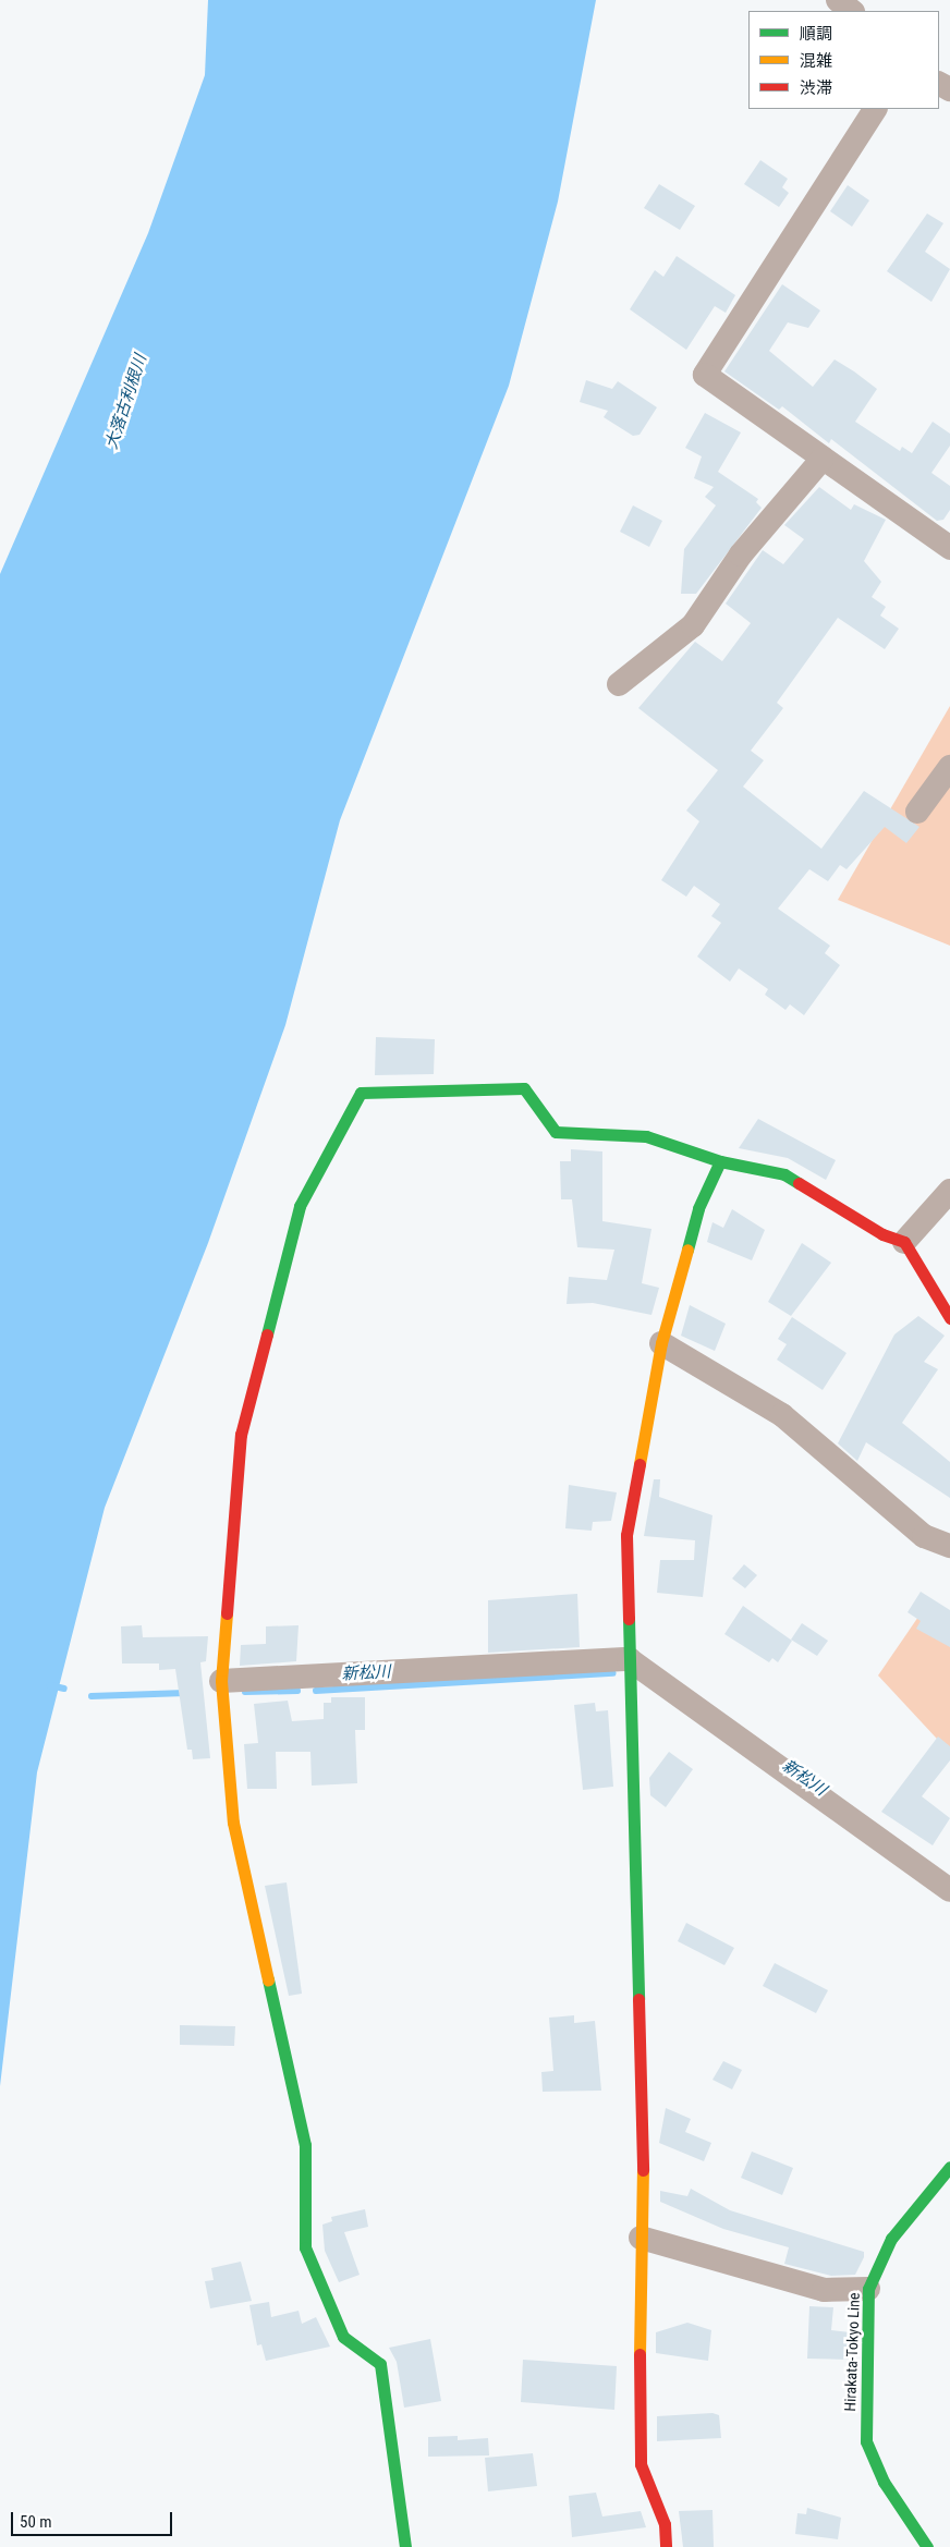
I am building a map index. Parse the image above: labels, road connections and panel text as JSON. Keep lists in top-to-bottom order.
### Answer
{
  "streets": {
    "street": ["Hirakata-Tokyo Line"]
  },
  "water": ["大落古利根川", "新松川"],
  "legend": ["順調", "混雑", "渋滞"],
  "scale_bar": "50 m"
}
